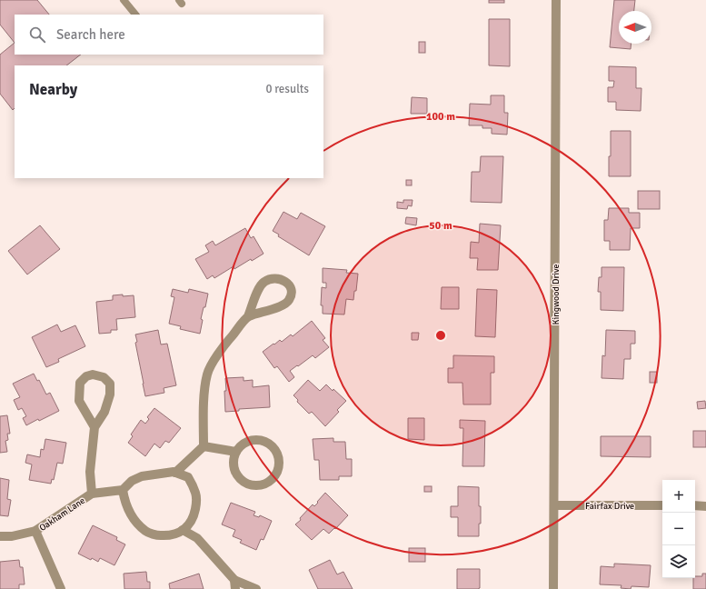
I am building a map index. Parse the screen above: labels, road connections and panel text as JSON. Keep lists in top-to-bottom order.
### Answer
{
  "streets": {
    "street": ["Kingwood Drive", "Fairfax Drive", "Oakham Lane"]
  },
  "crossings": [
    ["Kingwood Drive", "Fairfax Drive"]
  ],
  "north": "left",
  "page": {
    "search": "Search here",
    "heading": ["Nearby", "0 results"],
    "map_buttons": ["+", "−"]
  },
  "rings": ["100 m", "50 m"]
}
